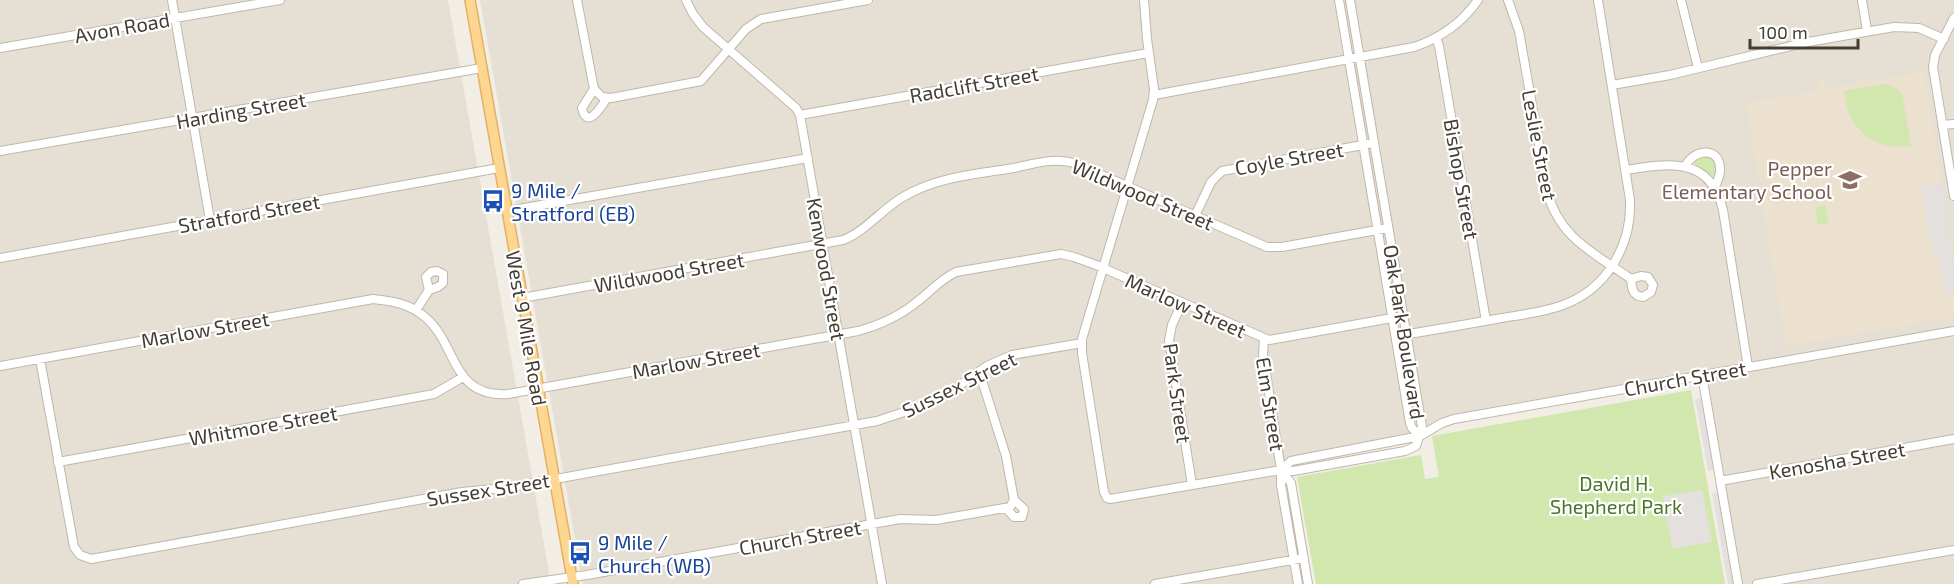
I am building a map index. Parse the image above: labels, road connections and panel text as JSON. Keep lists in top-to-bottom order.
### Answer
{
  "streets": {
    "main road": ["West 9 Mile Road"],
    "street": [
      "Avon Road",
      "Radclift Street",
      "Harding Street",
      "Leslie Street",
      "Coyle Street",
      "Bishop Street",
      "Wildwood Street",
      "Stratford Street",
      "Kenwood Street",
      "Marlow Street",
      "Oak Park Boulevard",
      "Church Street",
      "Sussex Street",
      "Park Street",
      "Elm Street",
      "Whitmore Street",
      "Kenosha Street"
    ]
  },
  "crossings": [
    ["Radclift Street", "Kenwood Street"],
    ["Harding Street", "West 9 Mile Road"],
    ["Coyle Street", "Wildwood Street"],
    ["Coyle Street", "Oak Park Boulevard"],
    ["Wildwood Street", "Kenwood Street"],
    ["Wildwood Street", "West 9 Mile Road"],
    ["Wildwood Street", "Oak Park Boulevard"],
    ["Stratford Street", "West 9 Mile Road"],
    ["Kenwood Street", "Marlow Street"],
    ["Kenwood Street", "Church Street"],
    ["Kenwood Street", "Sussex Street"],
    ["Marlow Street", "West 9 Mile Road"],
    ["Marlow Street", "Oak Park Boulevard"],
    ["Marlow Street", "Sussex Street"],
    ["Marlow Street", "Park Street"],
    ["Marlow Street", "Elm Street"],
    ["Marlow Street", "Whitmore Street"],
    ["West 9 Mile Road", "Church Street"],
    ["West 9 Mile Road", "Sussex Street"],
    ["Oak Park Boulevard", "Church Street"],
    ["Church Street", "Sussex Street"],
    ["Church Street", "Park Street"],
    ["Church Street", "Elm Street"],
    ["Sussex Street", "Whitmore Street"]
  ],
  "parks": ["David H. Shepherd Park"],
  "places": {
    "school or university": ["Pepper Elementary School"],
    "bus stop": ["9 Mile / Stratford (EB)", "9 Mile / Church (WB)"]
  },
  "scale_bar": "100 m"
}
